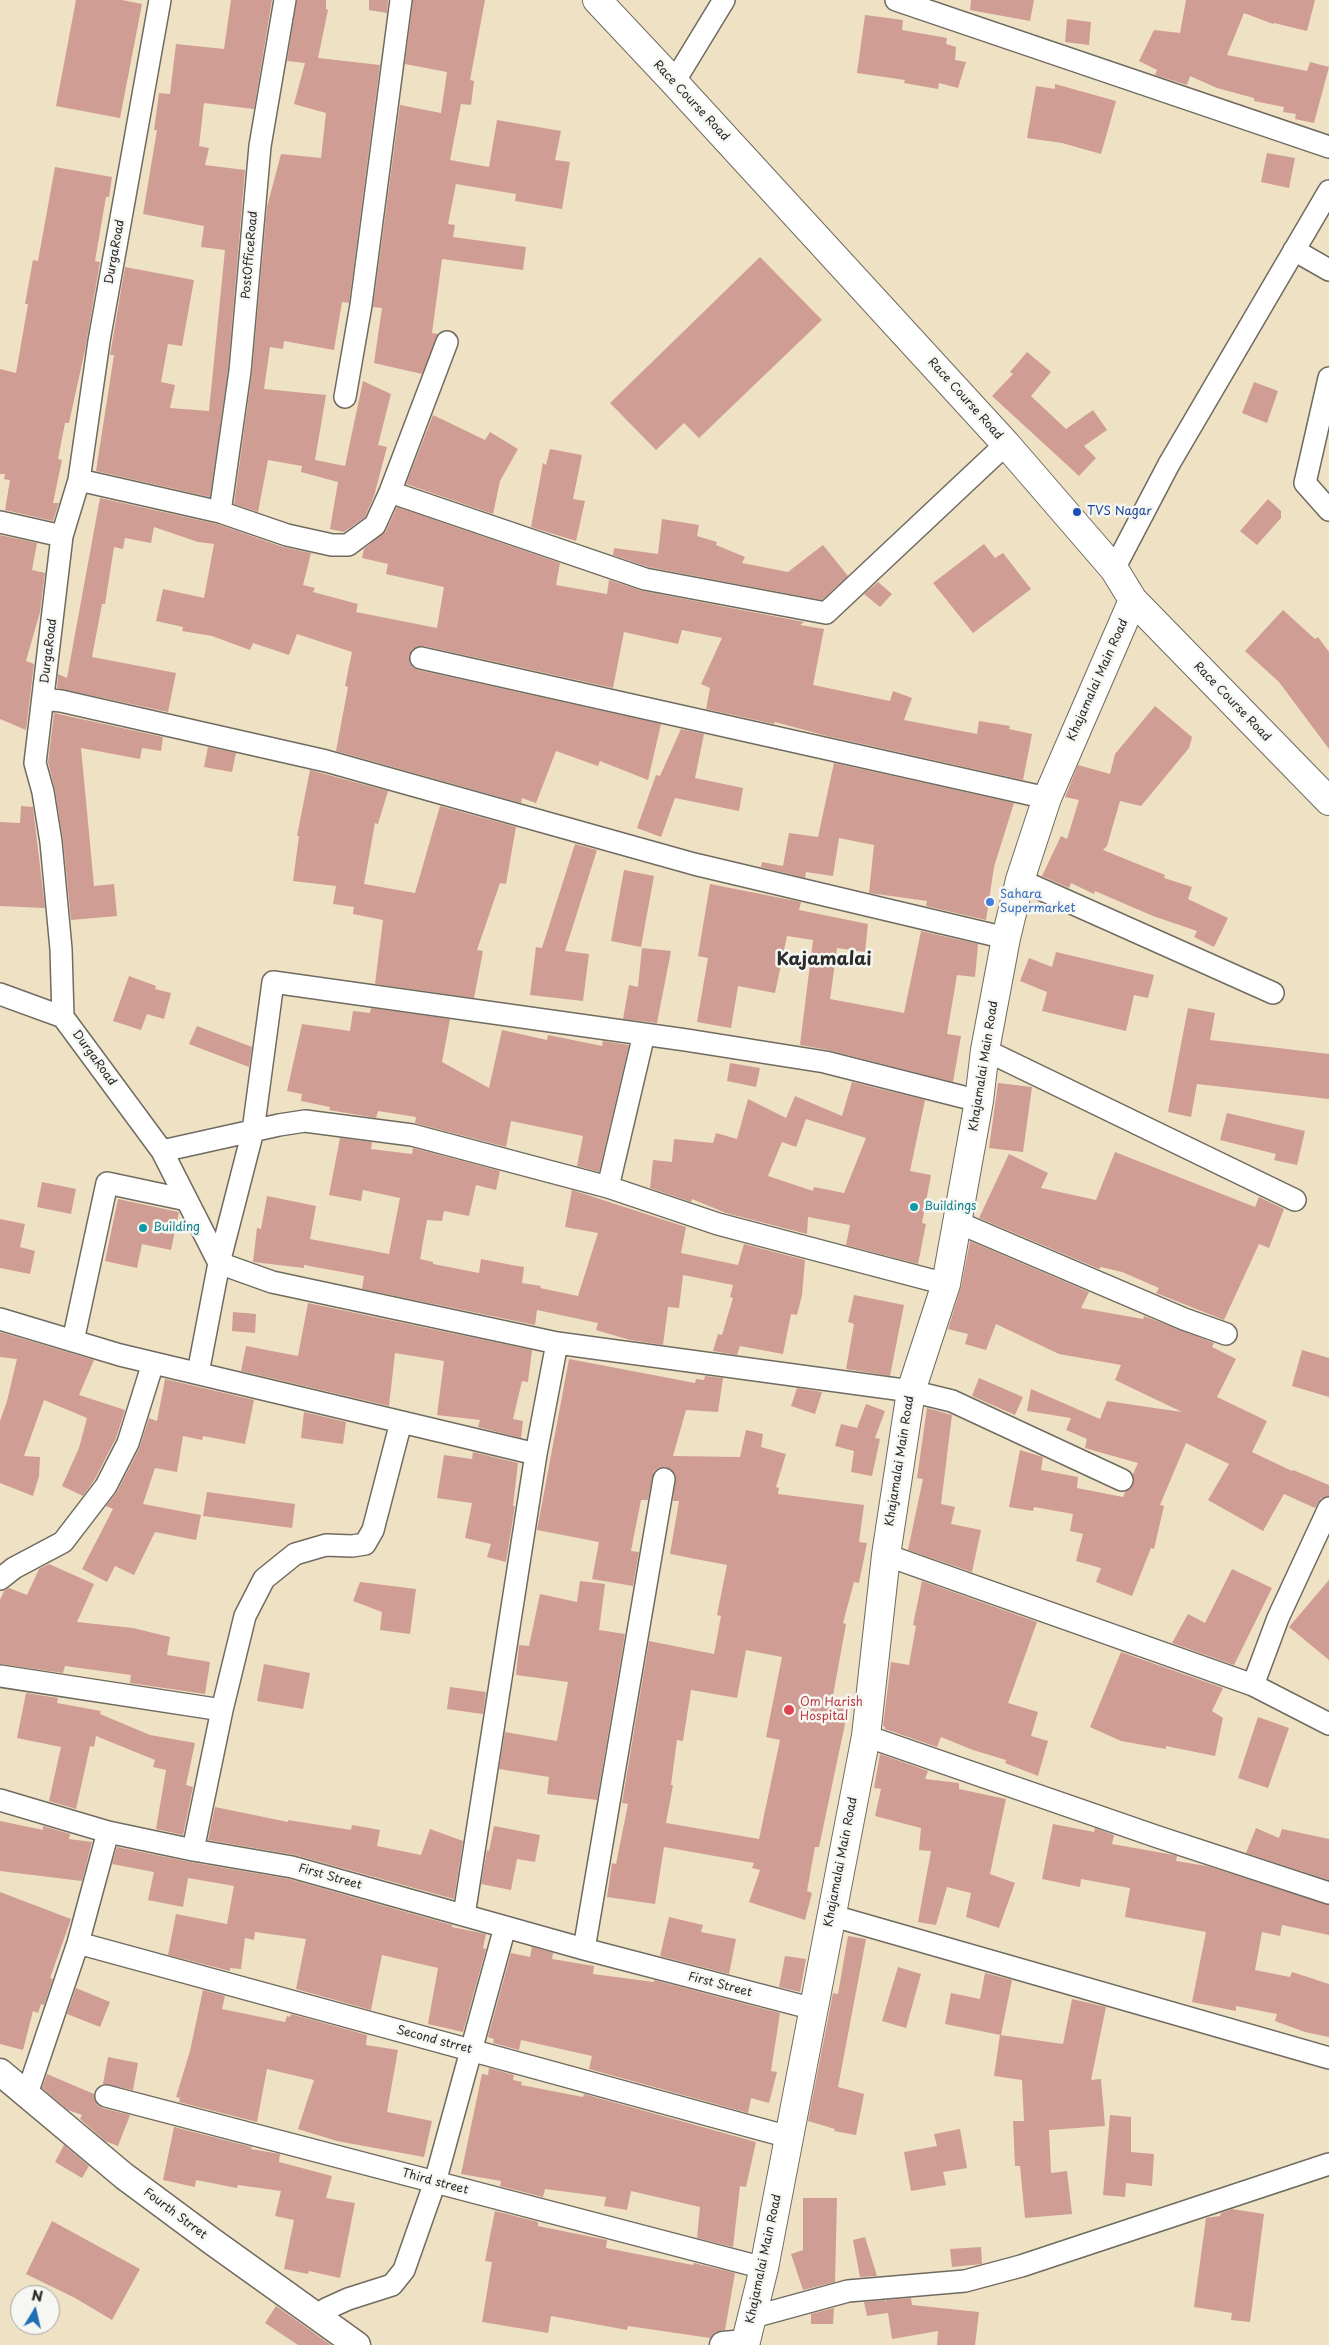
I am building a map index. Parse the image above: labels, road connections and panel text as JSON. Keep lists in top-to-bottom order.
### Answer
{
  "streets": {
    "main road": ["Race Course Road", "Khajamalai Main Road"],
    "street": [
      "DurgaRoad",
      "PostOfficeRoad",
      "First Street",
      "Second strret",
      "Third street",
      "Fourth Strret"
    ]
  },
  "crossings": [
    ["Race Course Road", "Khajamalai Main Road"],
    ["Khajamalai Main Road", "First Street"],
    ["Khajamalai Main Road", "Second strret"],
    ["Khajamalai Main Road", "Third street"]
  ],
  "districts": ["Kajamalai"],
  "places": [
    "TVS Nagar",
    "Sahara Supermarket",
    "Buildings",
    "Building",
    "Om Harish Hospital"
  ],
  "north": "top"
}
